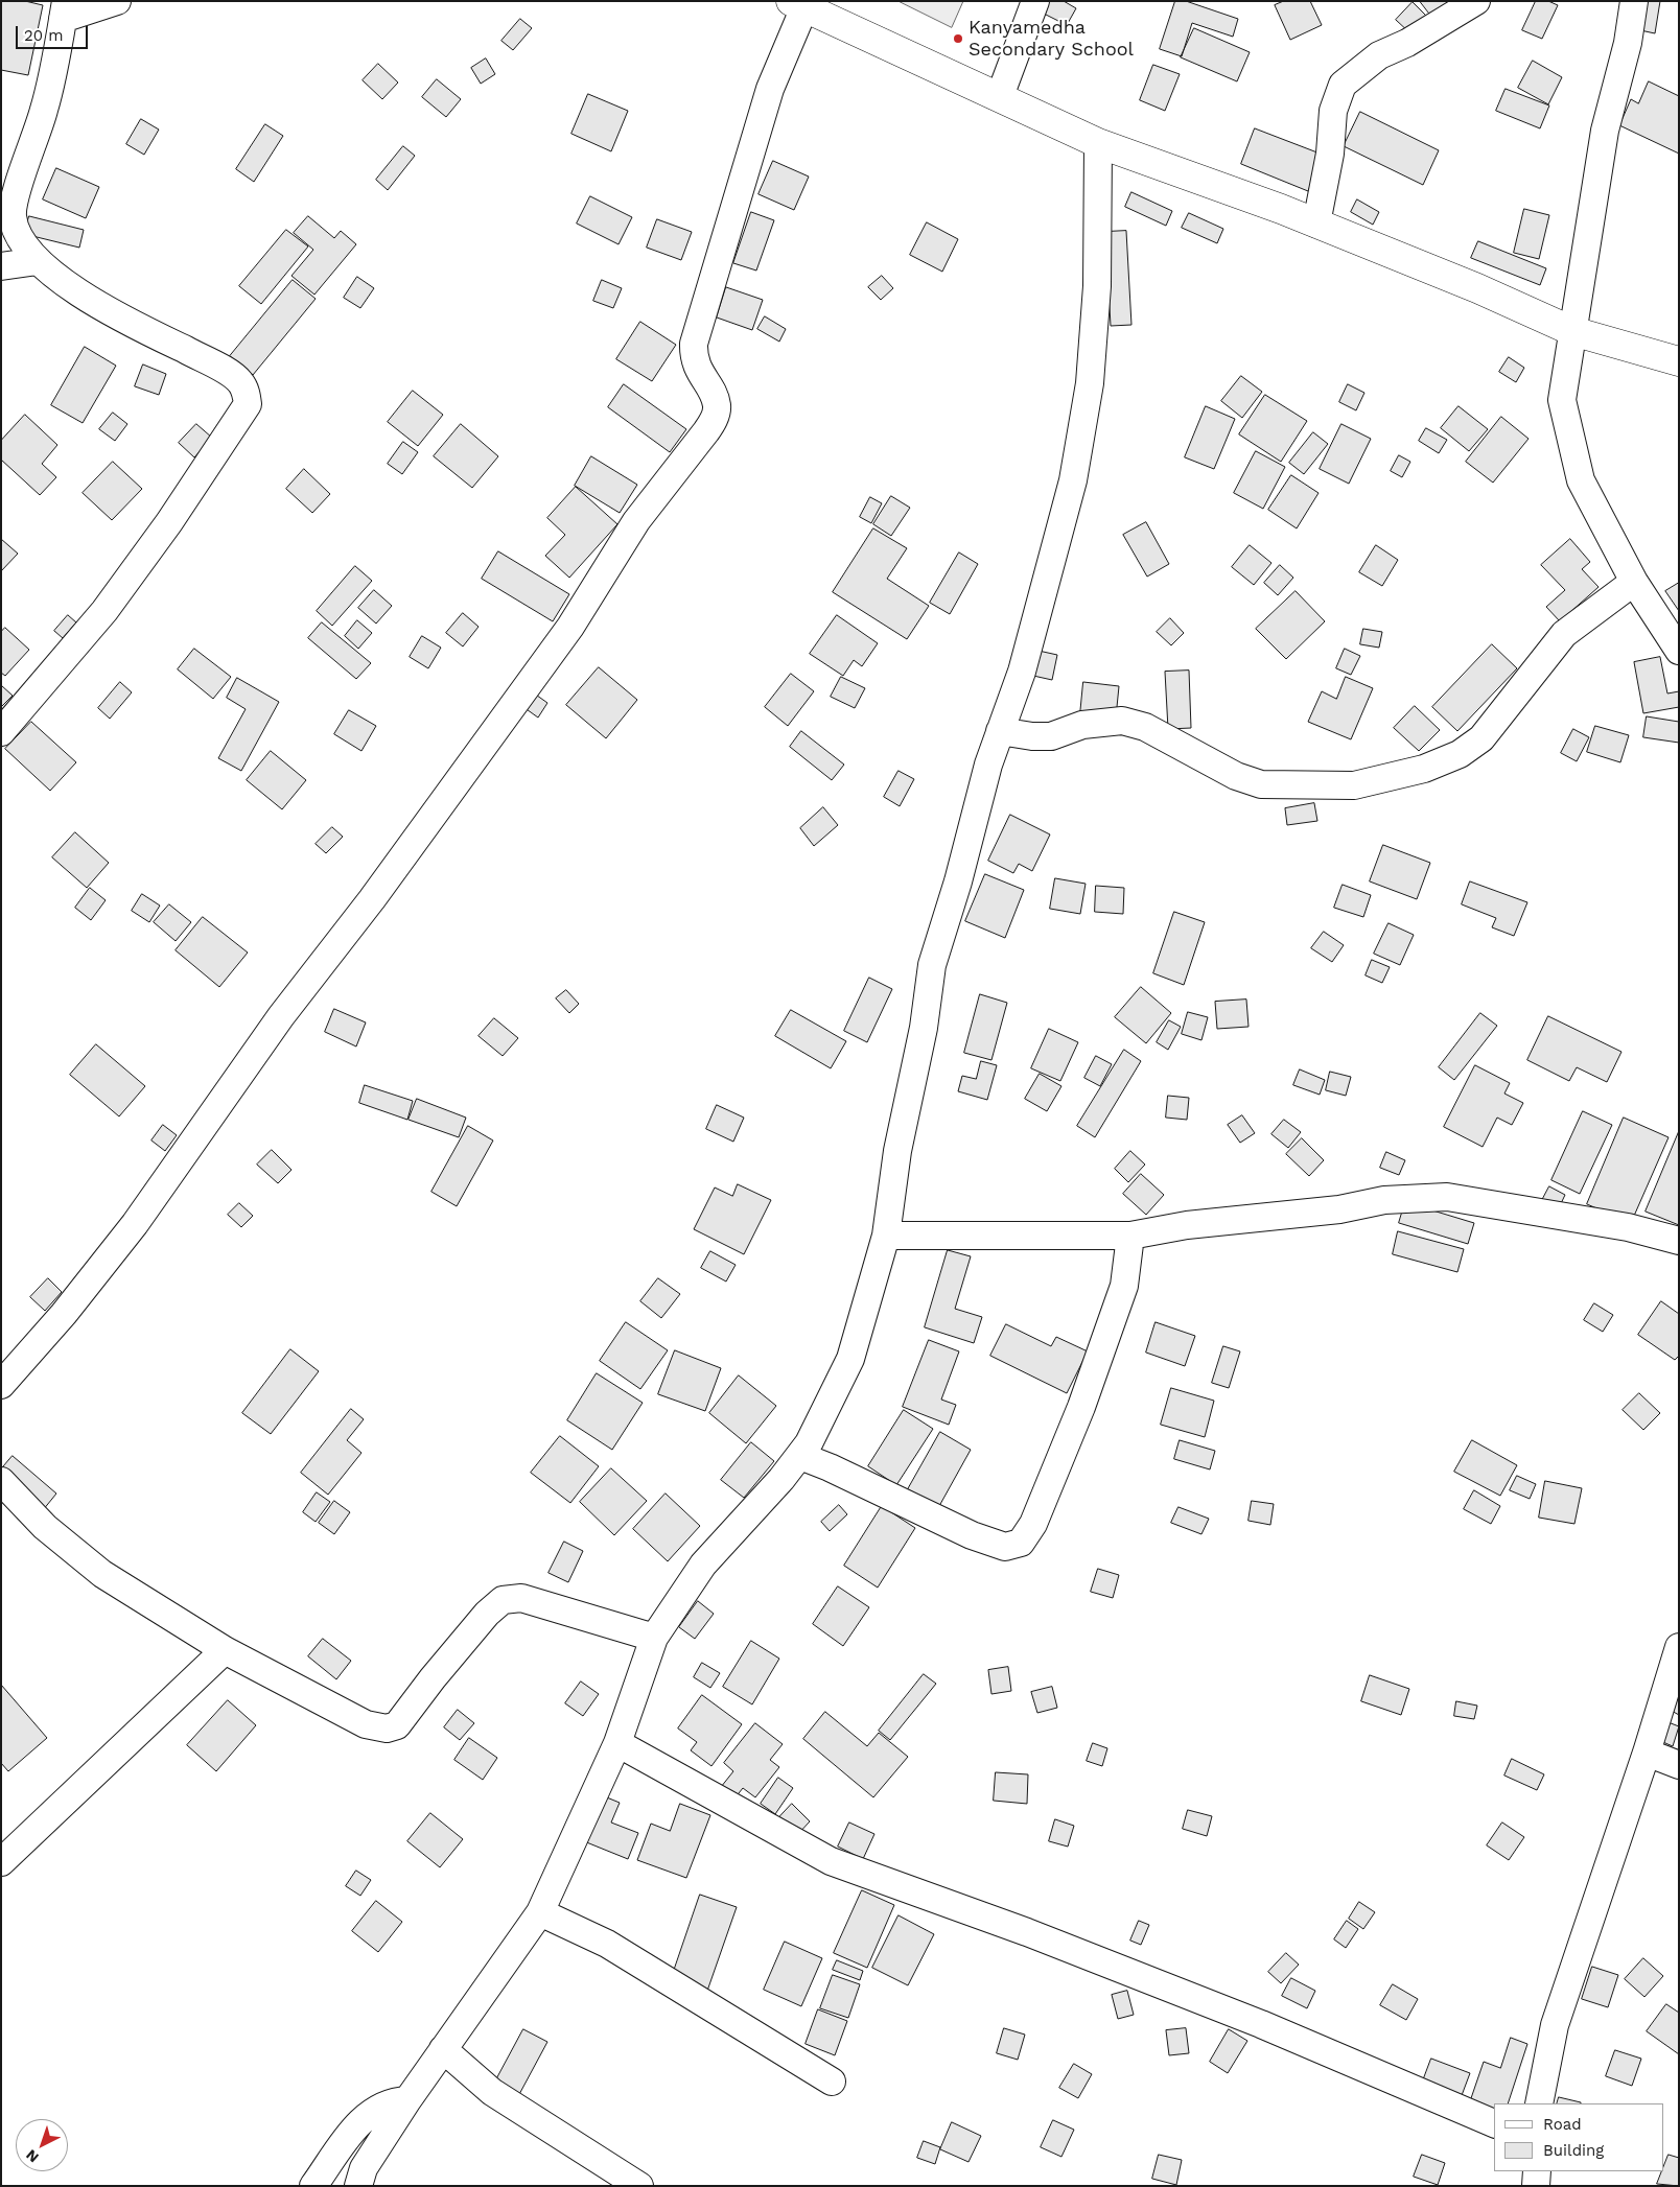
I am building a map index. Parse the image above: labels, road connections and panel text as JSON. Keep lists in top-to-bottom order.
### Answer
{
  "places": ["Kanyamedha Secondary School"],
  "legend": ["Road", "Building"],
  "scale_bar": "20 m",
  "north": "bottom left"
}
